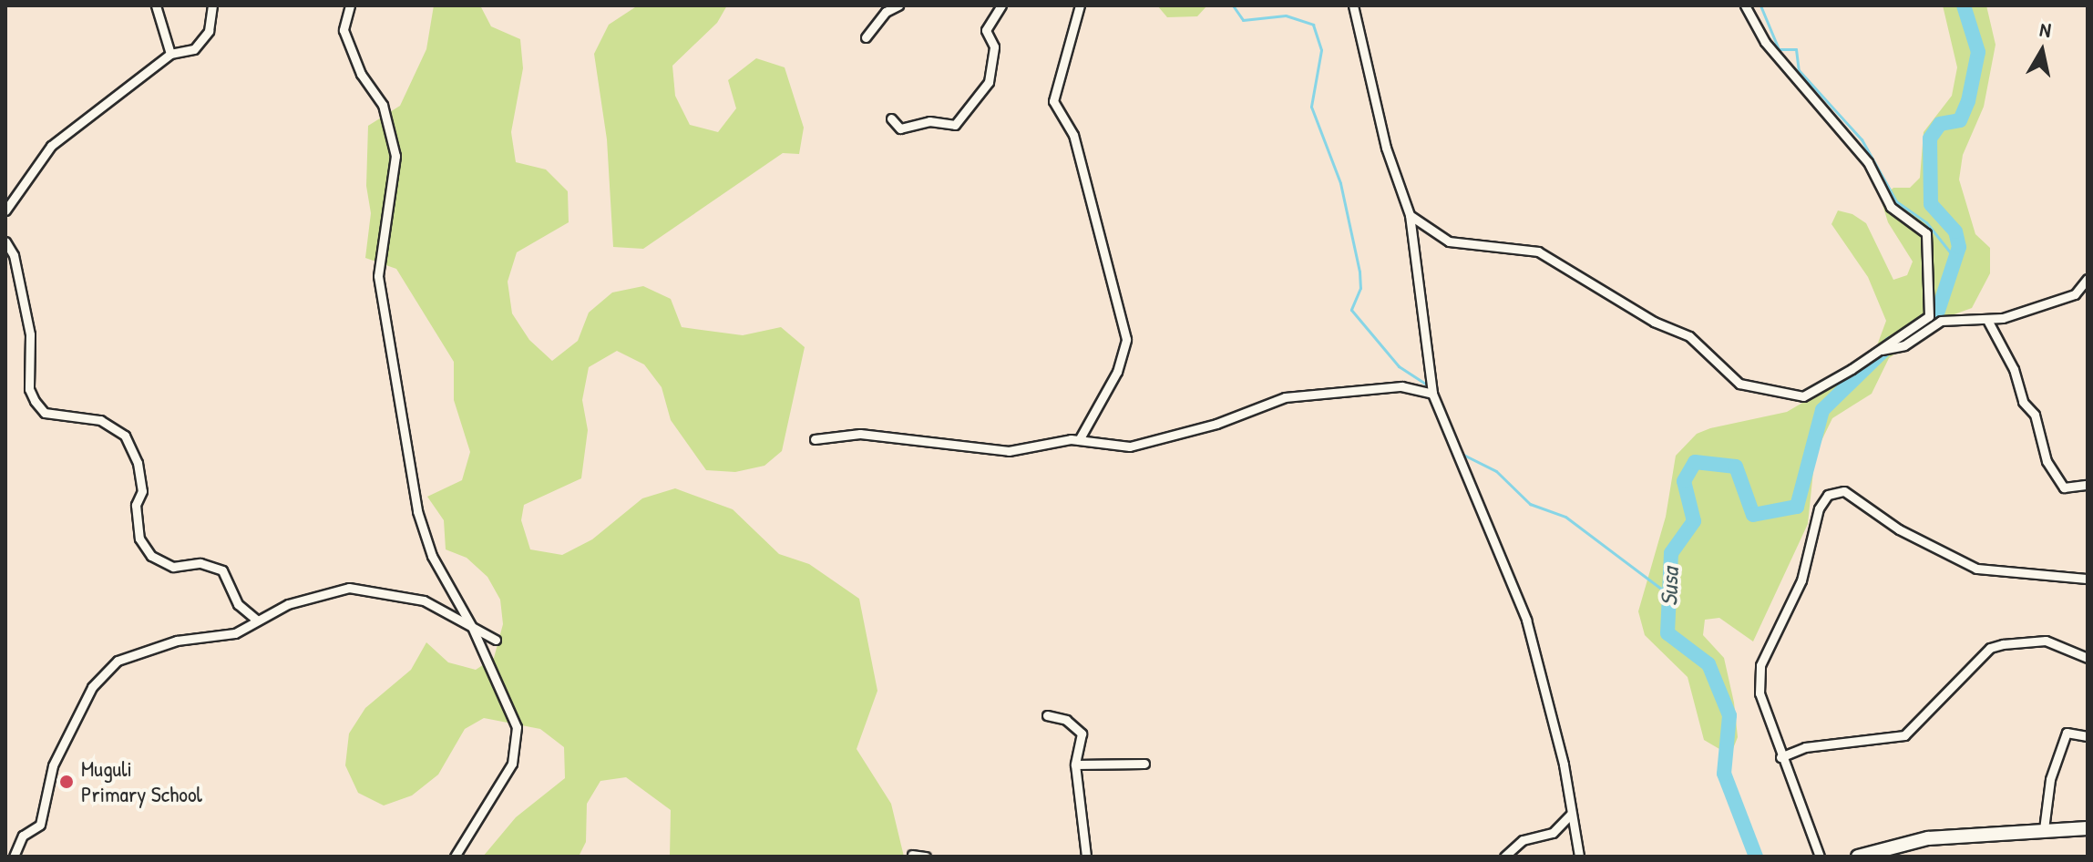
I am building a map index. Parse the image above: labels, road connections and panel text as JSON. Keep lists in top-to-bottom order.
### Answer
{
  "water": ["Susa"],
  "places": ["Muguli Primary School"],
  "north": "top"
}
